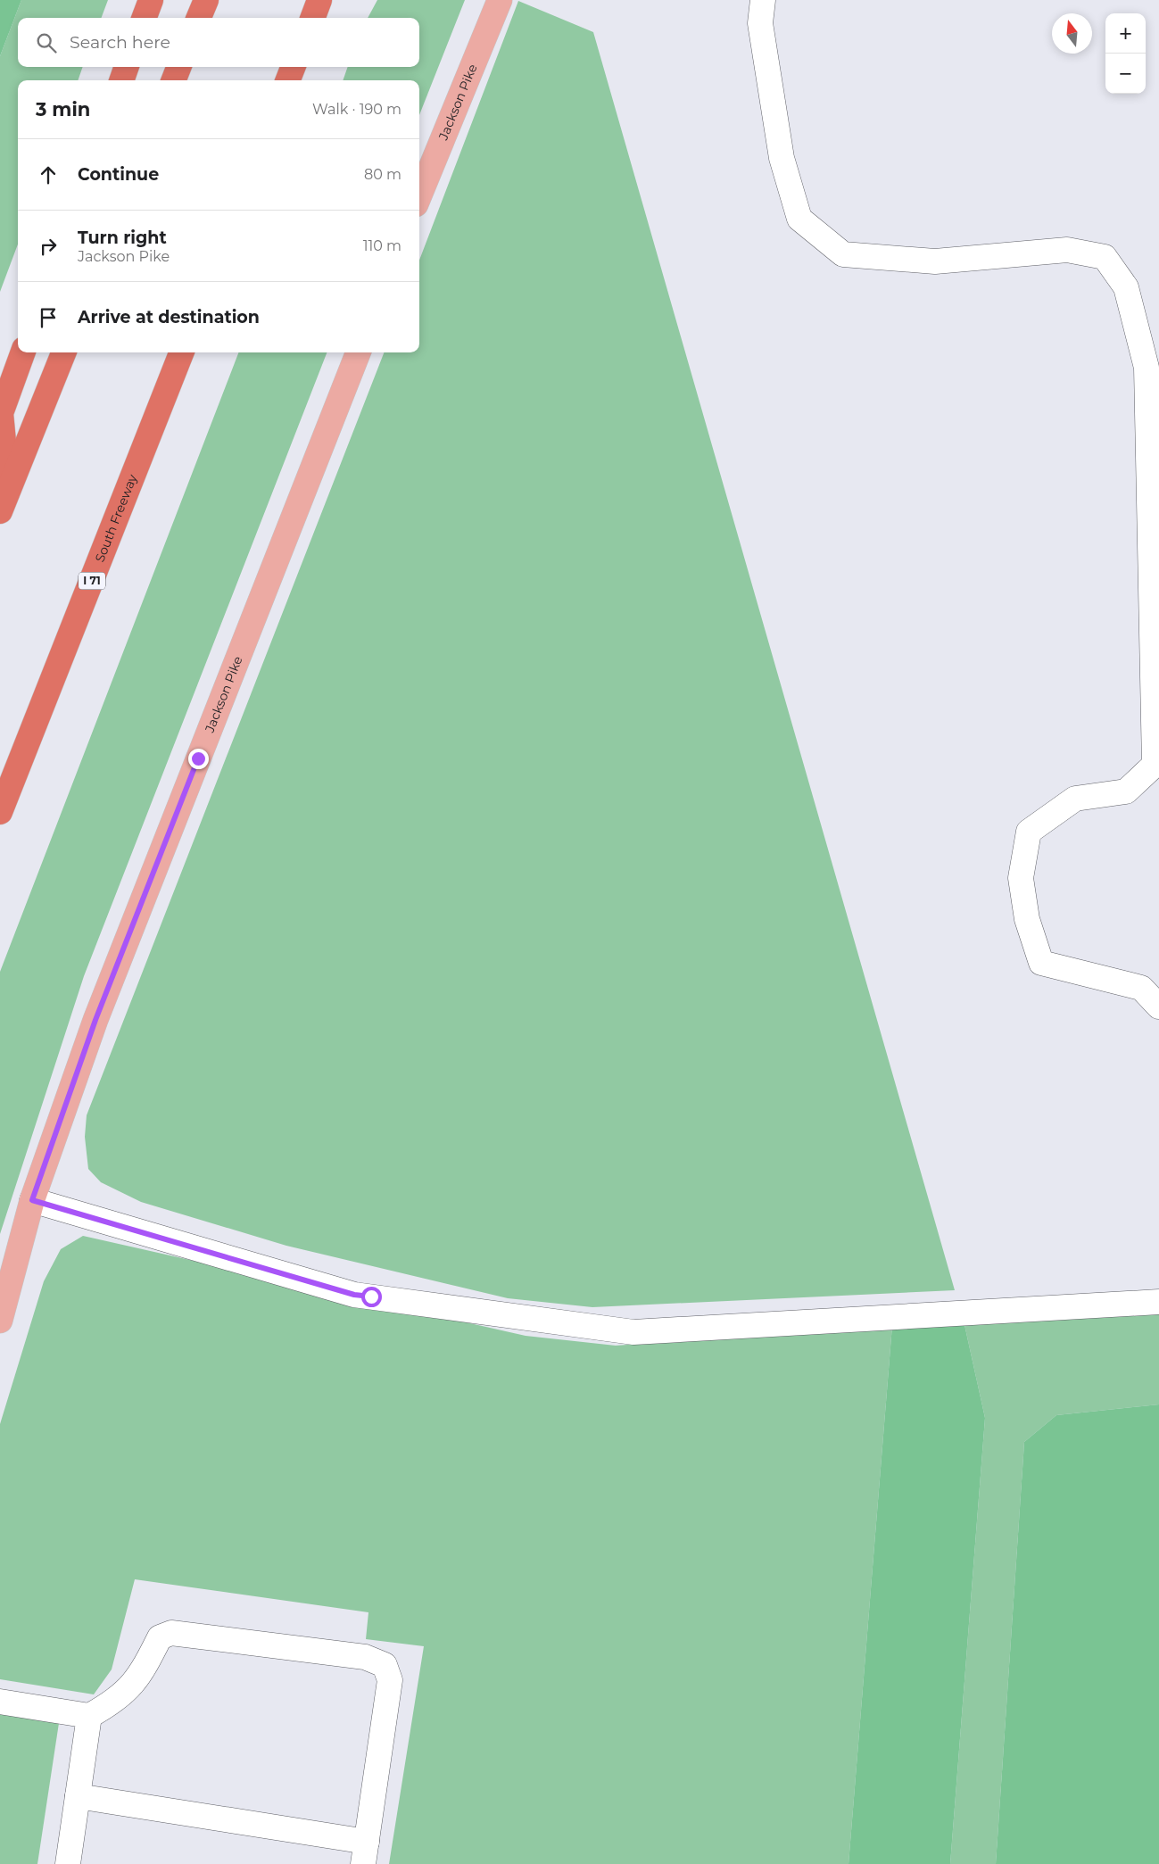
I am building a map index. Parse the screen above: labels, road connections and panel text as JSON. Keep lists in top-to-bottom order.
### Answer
{
  "streets": {
    "highway": ["South Freeway", "I 71"],
    "main road": ["Jackson Pike"]
  },
  "north": "top",
  "page": {
    "map_buttons": ["+", "−"],
    "search": "Search here",
    "heading": ["3 min", "Walk · 190 m"],
    "list": [
      ["Continue", "80 m"],
      ["Turn right", "Jackson Pike", "110 m"],
      "Arrive at destination"
    ]
  }
}
